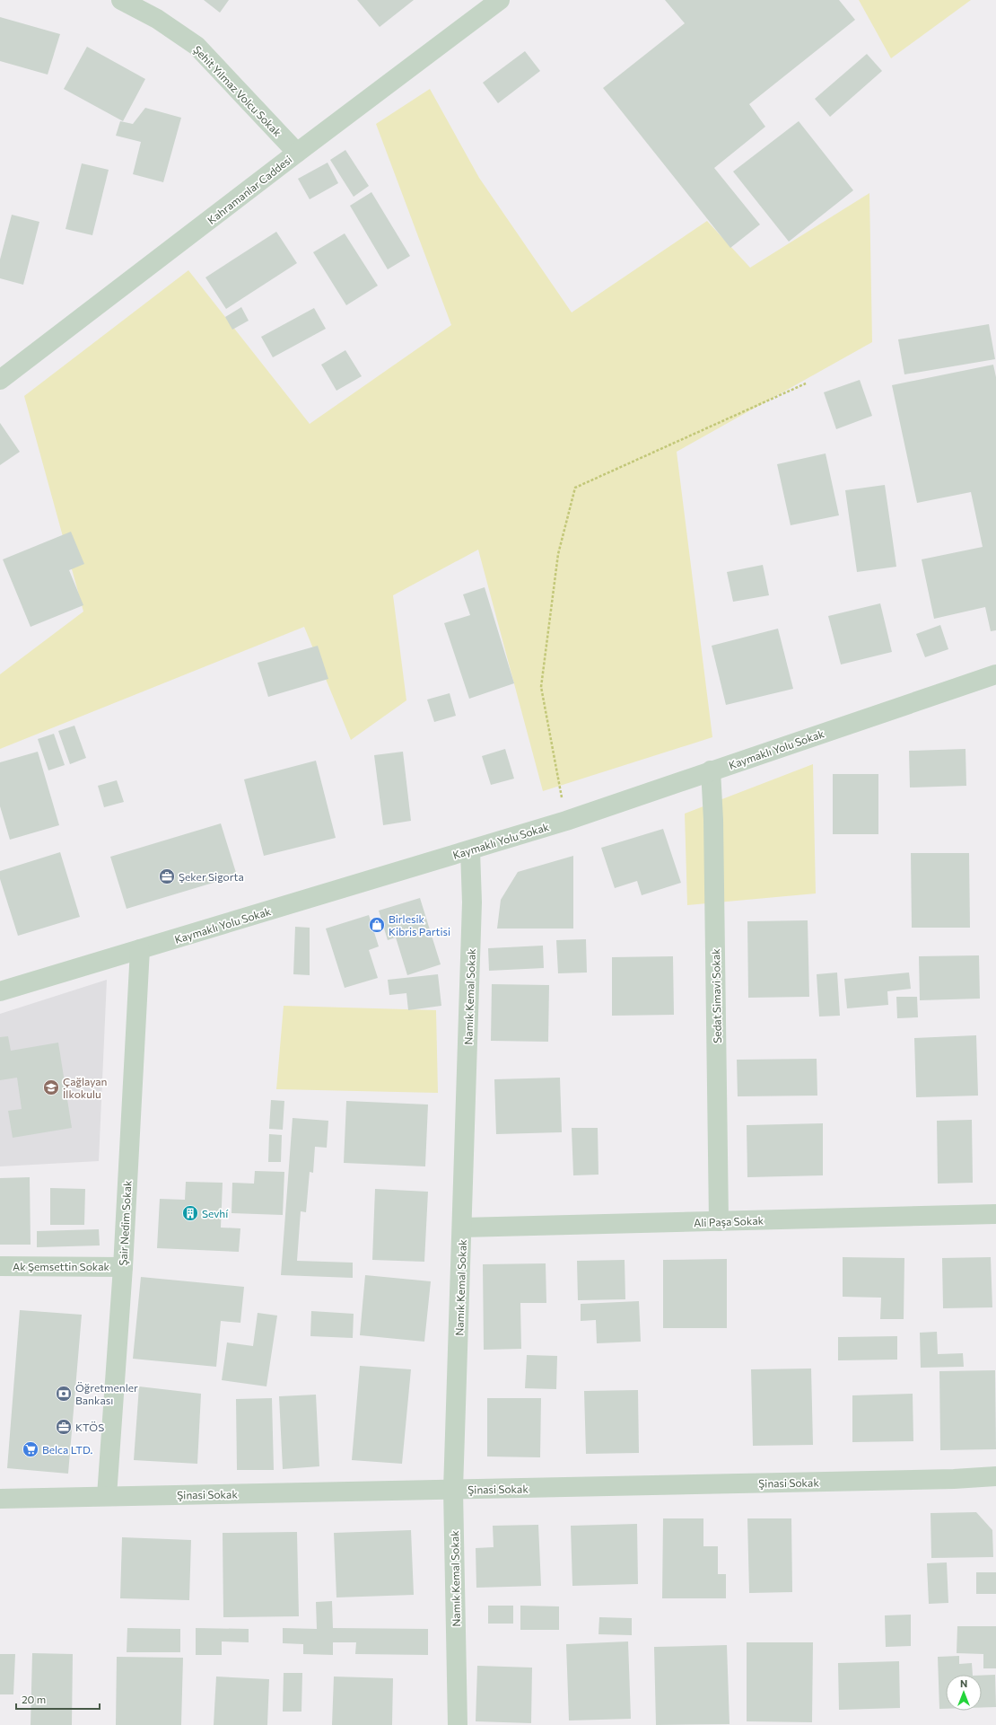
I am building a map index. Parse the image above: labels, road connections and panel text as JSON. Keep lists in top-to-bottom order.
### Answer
{
  "streets": {
    "street": [
      "Şehit Yılmaz Volcu Sokak",
      "Kahramanlar Caddesi",
      "Kaymaklı Yolu Sokak",
      "Sedat Simavi Sokak",
      "Namık Kemal Sokak",
      "Ali Paşa Sokak",
      "Şair Nedim Sokak",
      "Ak Şemsettin Sokak",
      "Şinasi Sokak"
    ]
  },
  "crossings": [
    ["Şehit Yılmaz Volcu Sokak", "Kahramanlar Caddesi"],
    ["Kaymaklı Yolu Sokak", "Sedat Simavi Sokak"],
    ["Kaymaklı Yolu Sokak", "Namık Kemal Sokak"],
    ["Kaymaklı Yolu Sokak", "Şair Nedim Sokak"],
    ["Sedat Simavi Sokak", "Ali Paşa Sokak"],
    ["Namık Kemal Sokak", "Ali Paşa Sokak"],
    ["Namık Kemal Sokak", "Şinasi Sokak"],
    ["Şair Nedim Sokak", "Ak Şemsettin Sokak"],
    ["Şair Nedim Sokak", "Şinasi Sokak"]
  ],
  "places": {
    "office": ["Şeker Sigorta", "KTÖS"],
    "shop": ["Birlesik Kibris Partisi"],
    "school or university": ["Çağlayan İlkokulu"],
    "building": ["Sevhí"],
    "bank": ["Öğretmenler Bankası"],
    "supermarket": ["Belca LTD."]
  },
  "scale_bar": "20 m",
  "north": "top"
}
